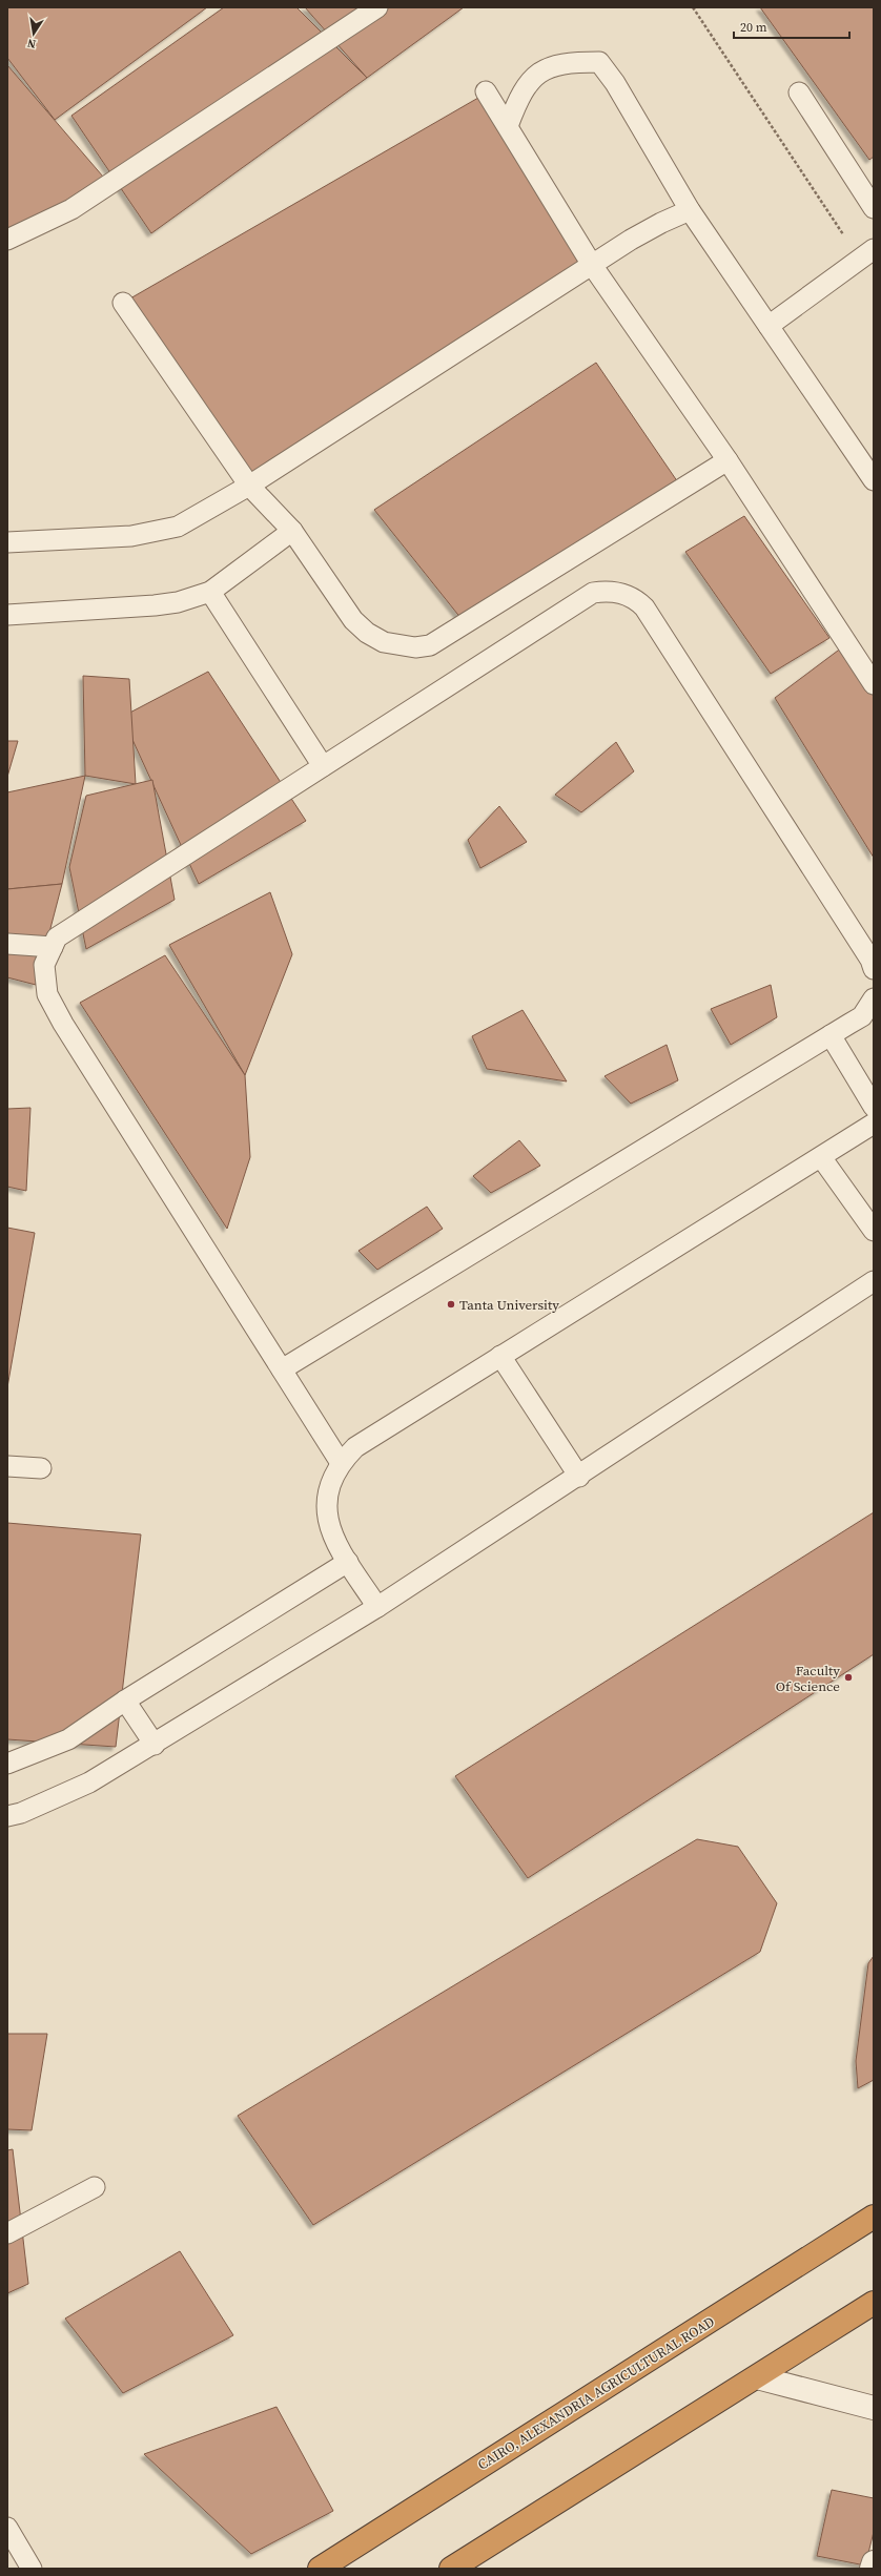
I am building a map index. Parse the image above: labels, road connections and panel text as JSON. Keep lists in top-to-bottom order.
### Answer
{
  "streets": {
    "highway": ["CAIRO, ALEXANDRIA AGRICULTURAL ROAD"]
  },
  "places": ["Tanta University", "Faculty Of Science"],
  "scale_bar": "20 m",
  "north": "bottom"
}
